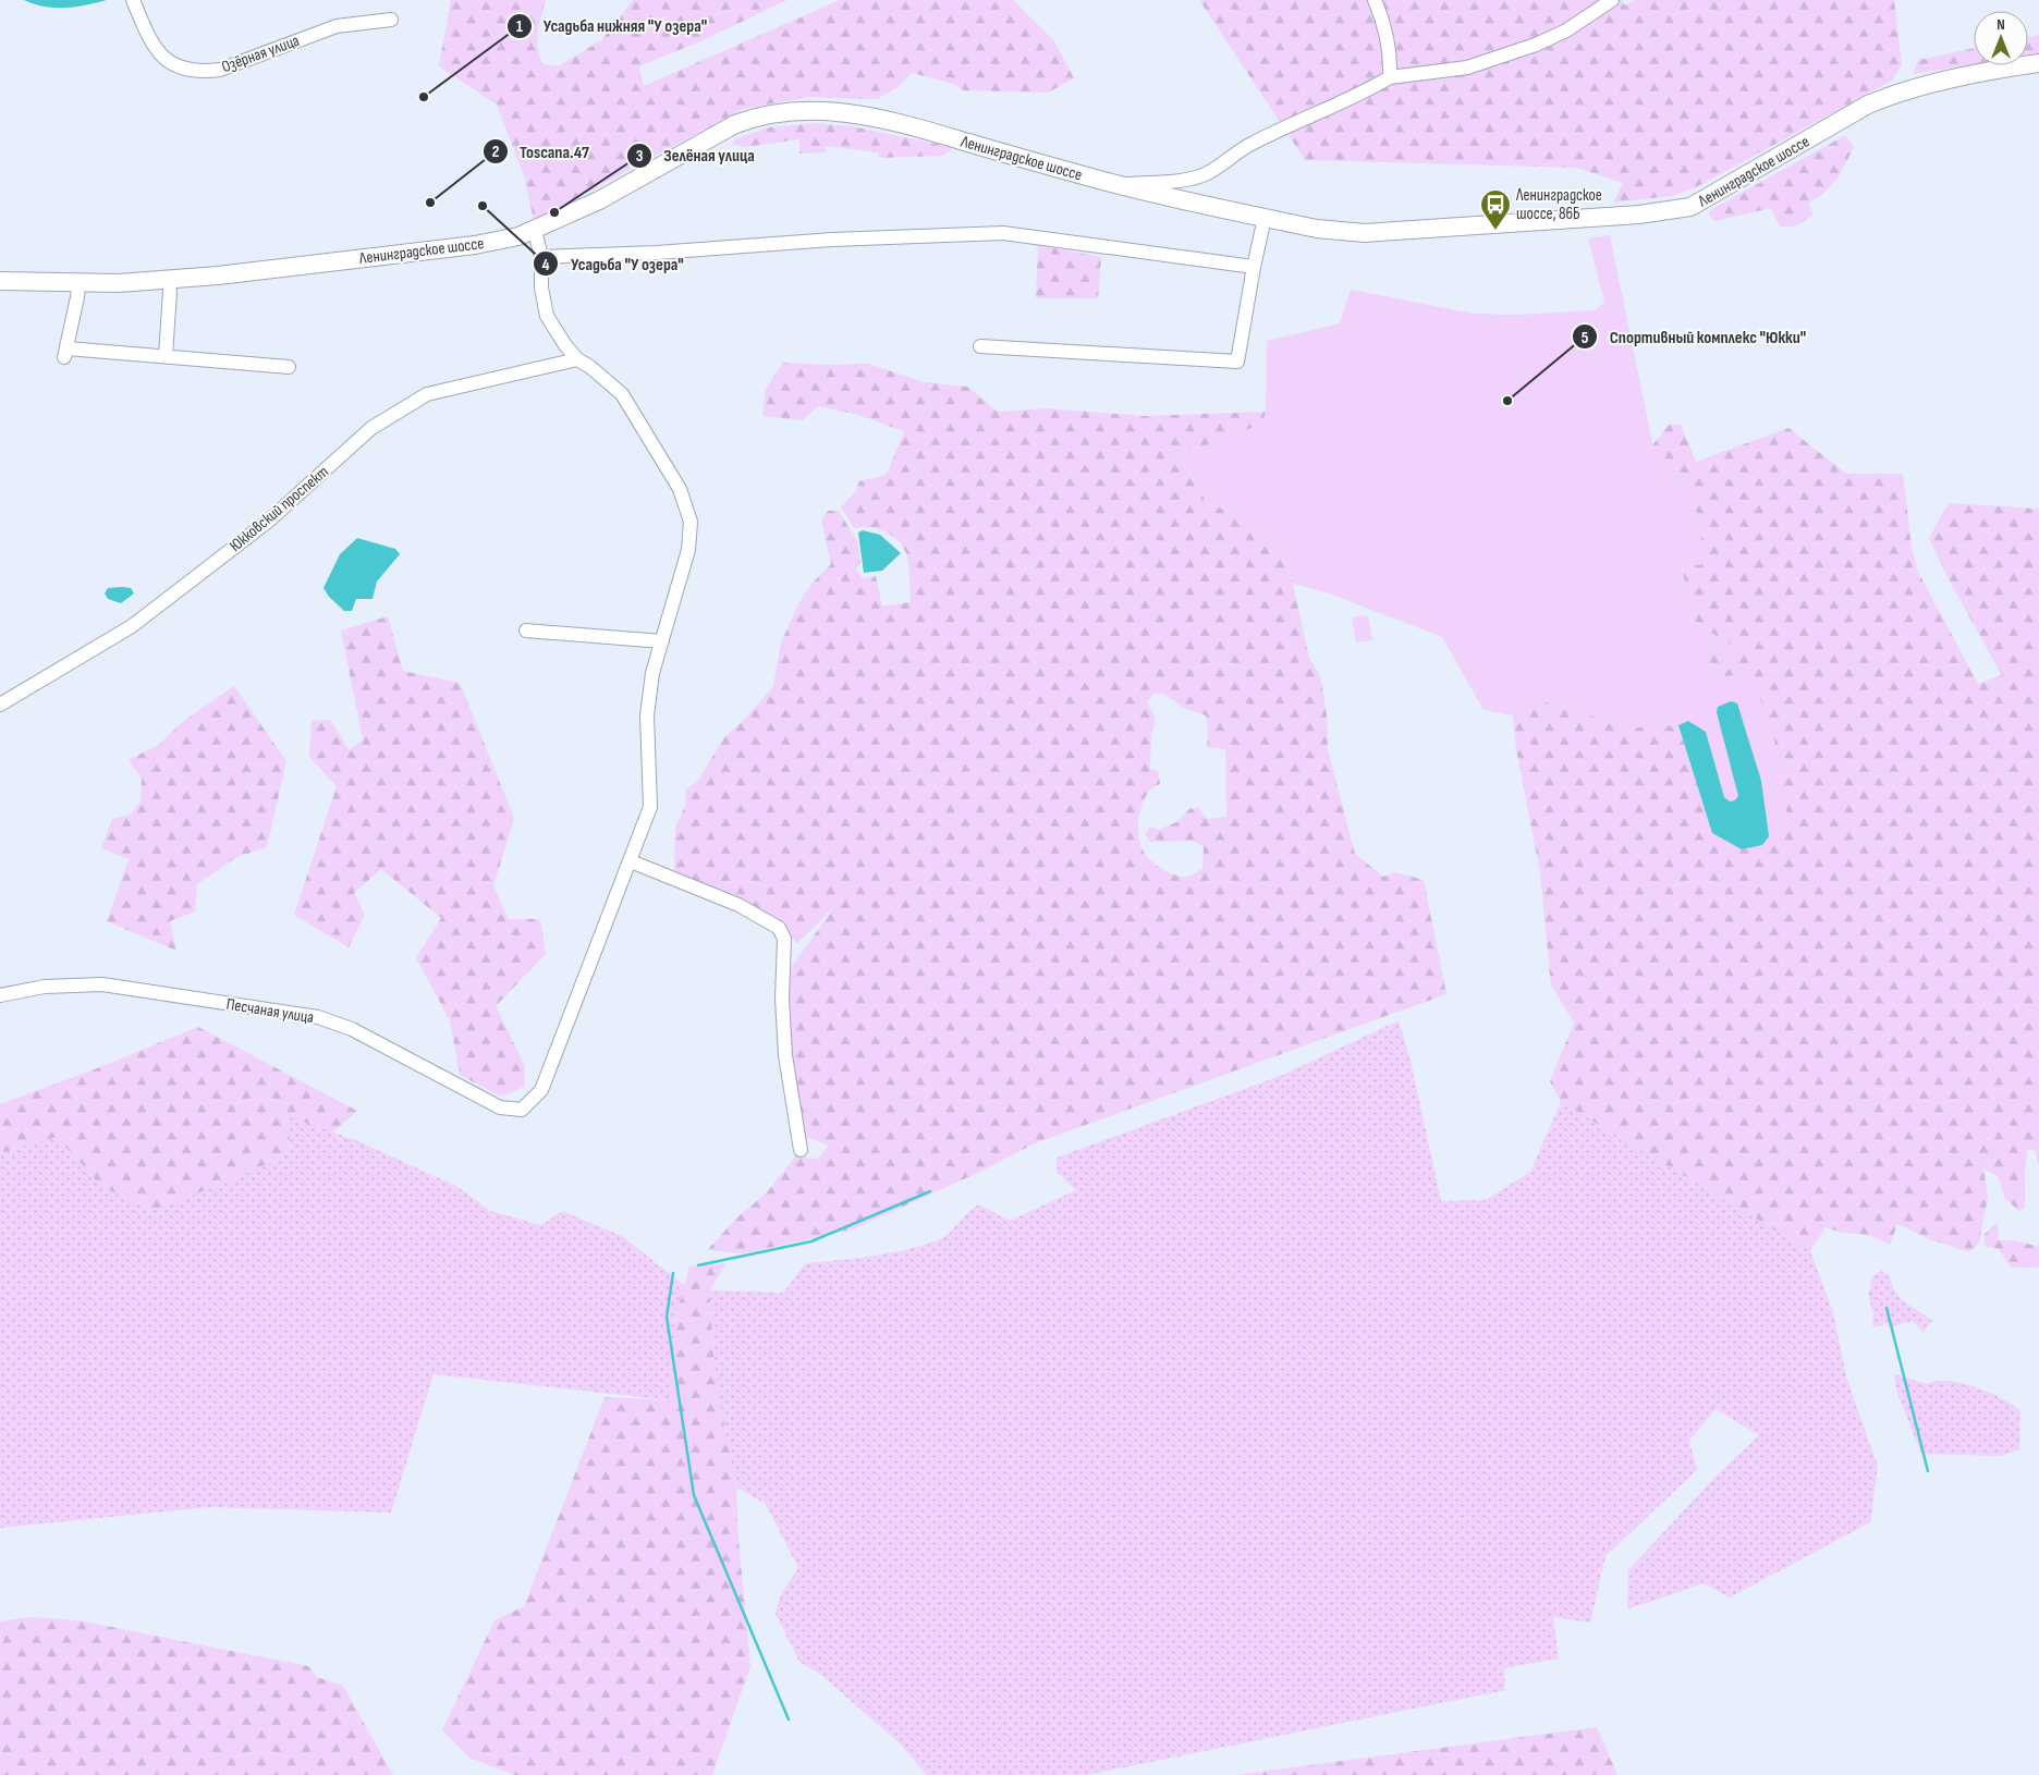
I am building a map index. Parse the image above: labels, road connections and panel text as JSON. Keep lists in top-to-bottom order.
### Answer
{
  "streets": {
    "main road": ["Ленинградское шоссе"],
    "street": ["Озёрная улица", "Юкковский проспект", "Песчаная улица"]
  },
  "places": {
    "other": [
      "Усадьба нижняя \"У озера\"",
      "Toscana.47",
      "Усадьба \"У озера\"",
      "Зелёная улица",
      "Спортивный комплекс \"Юкки\""
    ],
    "bus stop": ["Ленинградское шоссе, 86Б"]
  },
  "north": "top"
}
